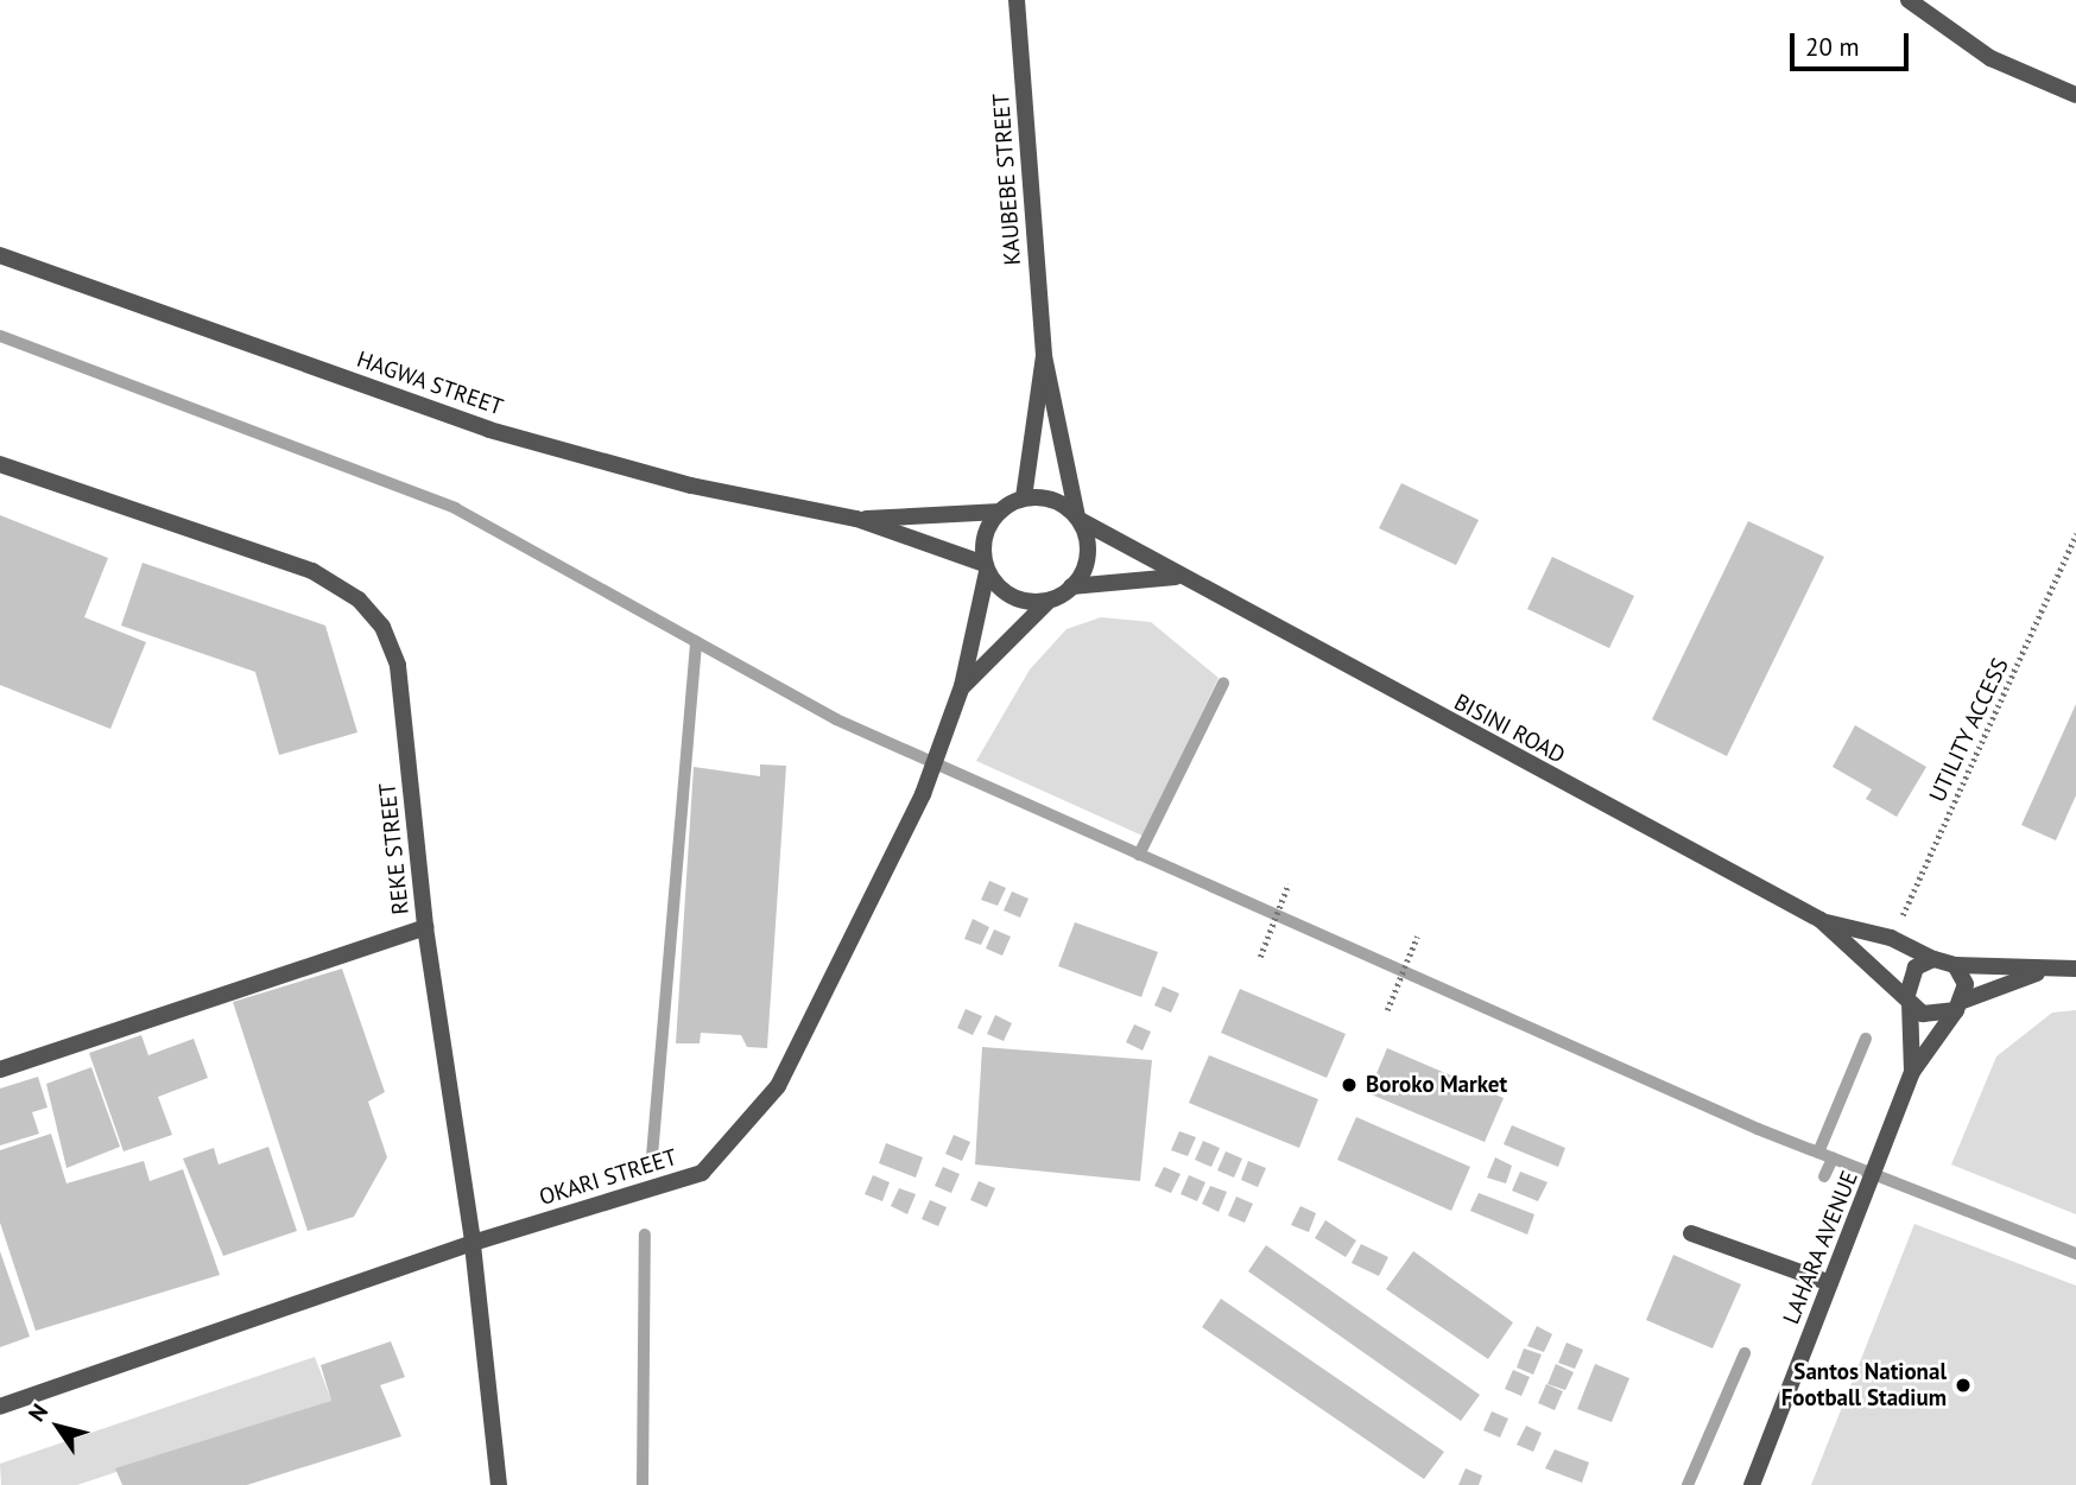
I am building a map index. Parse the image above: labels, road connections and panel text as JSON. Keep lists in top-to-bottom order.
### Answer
{
  "streets": {
    "street": [
      "KAUBEBE STREET",
      "HAGWA STREET",
      "BISINI ROAD",
      "REKE STREET",
      "OKARI STREET",
      "LAHARA AVENUE"
    ],
    "path": ["UTILITY ACCESS"]
  },
  "crossings": [
    ["KAUBEBE STREET", "HAGWA STREET"],
    ["KAUBEBE STREET", "BISINI ROAD"],
    ["KAUBEBE STREET", "OKARI STREET"],
    ["HAGWA STREET", "BISINI ROAD"],
    ["HAGWA STREET", "OKARI STREET"],
    ["BISINI ROAD", "UTILITY ACCESS"],
    ["BISINI ROAD", "OKARI STREET"],
    ["BISINI ROAD", "LAHARA AVENUE"],
    ["REKE STREET", "OKARI STREET"]
  ],
  "places": ["Boroko Market", "Santos National Football Stadium"],
  "scale_bar": "20 m",
  "north": "top left"
}
